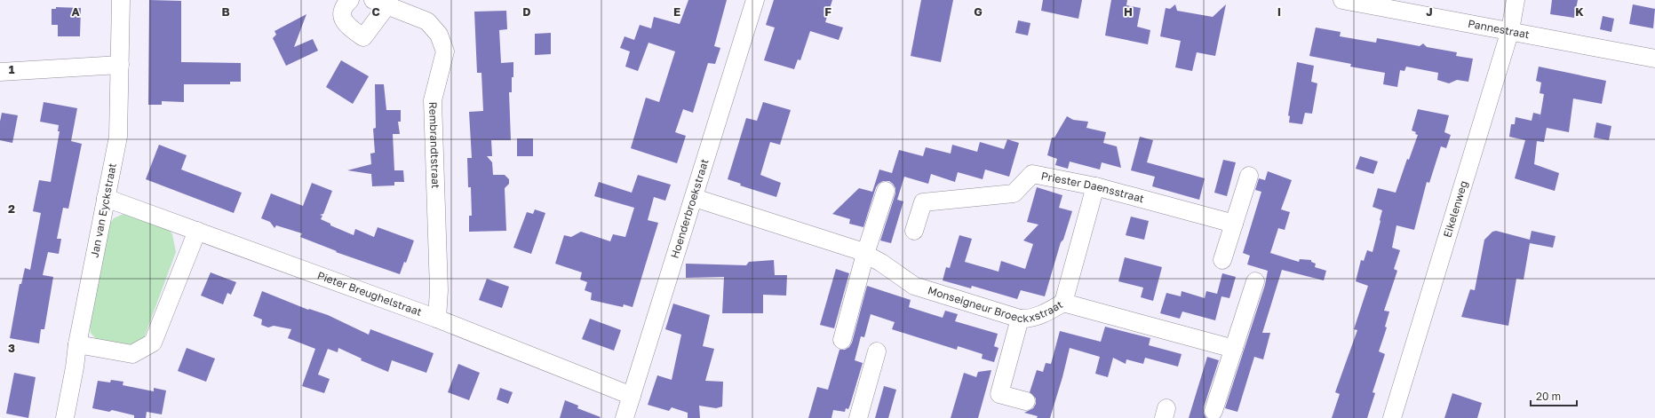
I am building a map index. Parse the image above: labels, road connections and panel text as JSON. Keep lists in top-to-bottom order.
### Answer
{
  "streets": {
    "street": [
      "Pannestraat",
      "Rembrandtstraat",
      "Priester Daensstraat",
      "Hoenderbroekstraat",
      "Eikelenweg",
      "Jan van Eyckstraat",
      "Pieter Breughelstraat",
      "Monseigneur Broeckxstraat"
    ]
  },
  "crossings": [
    ["Pannestraat", "Eikelenweg"],
    ["Rembrandtstraat", "Pieter Breughelstraat"],
    ["Hoenderbroekstraat", "Pieter Breughelstraat"],
    ["Hoenderbroekstraat", "Monseigneur Broeckxstraat"],
    ["Jan van Eyckstraat", "Pieter Breughelstraat"]
  ],
  "scale_bar": "20 m",
  "grid": {
    "columns": [
      "A",
      "B",
      "C",
      "D",
      "E",
      "F",
      "G",
      "H",
      "I",
      "J",
      "K"
    ],
    "rows": ["1", "2", "3"]
  }
}
